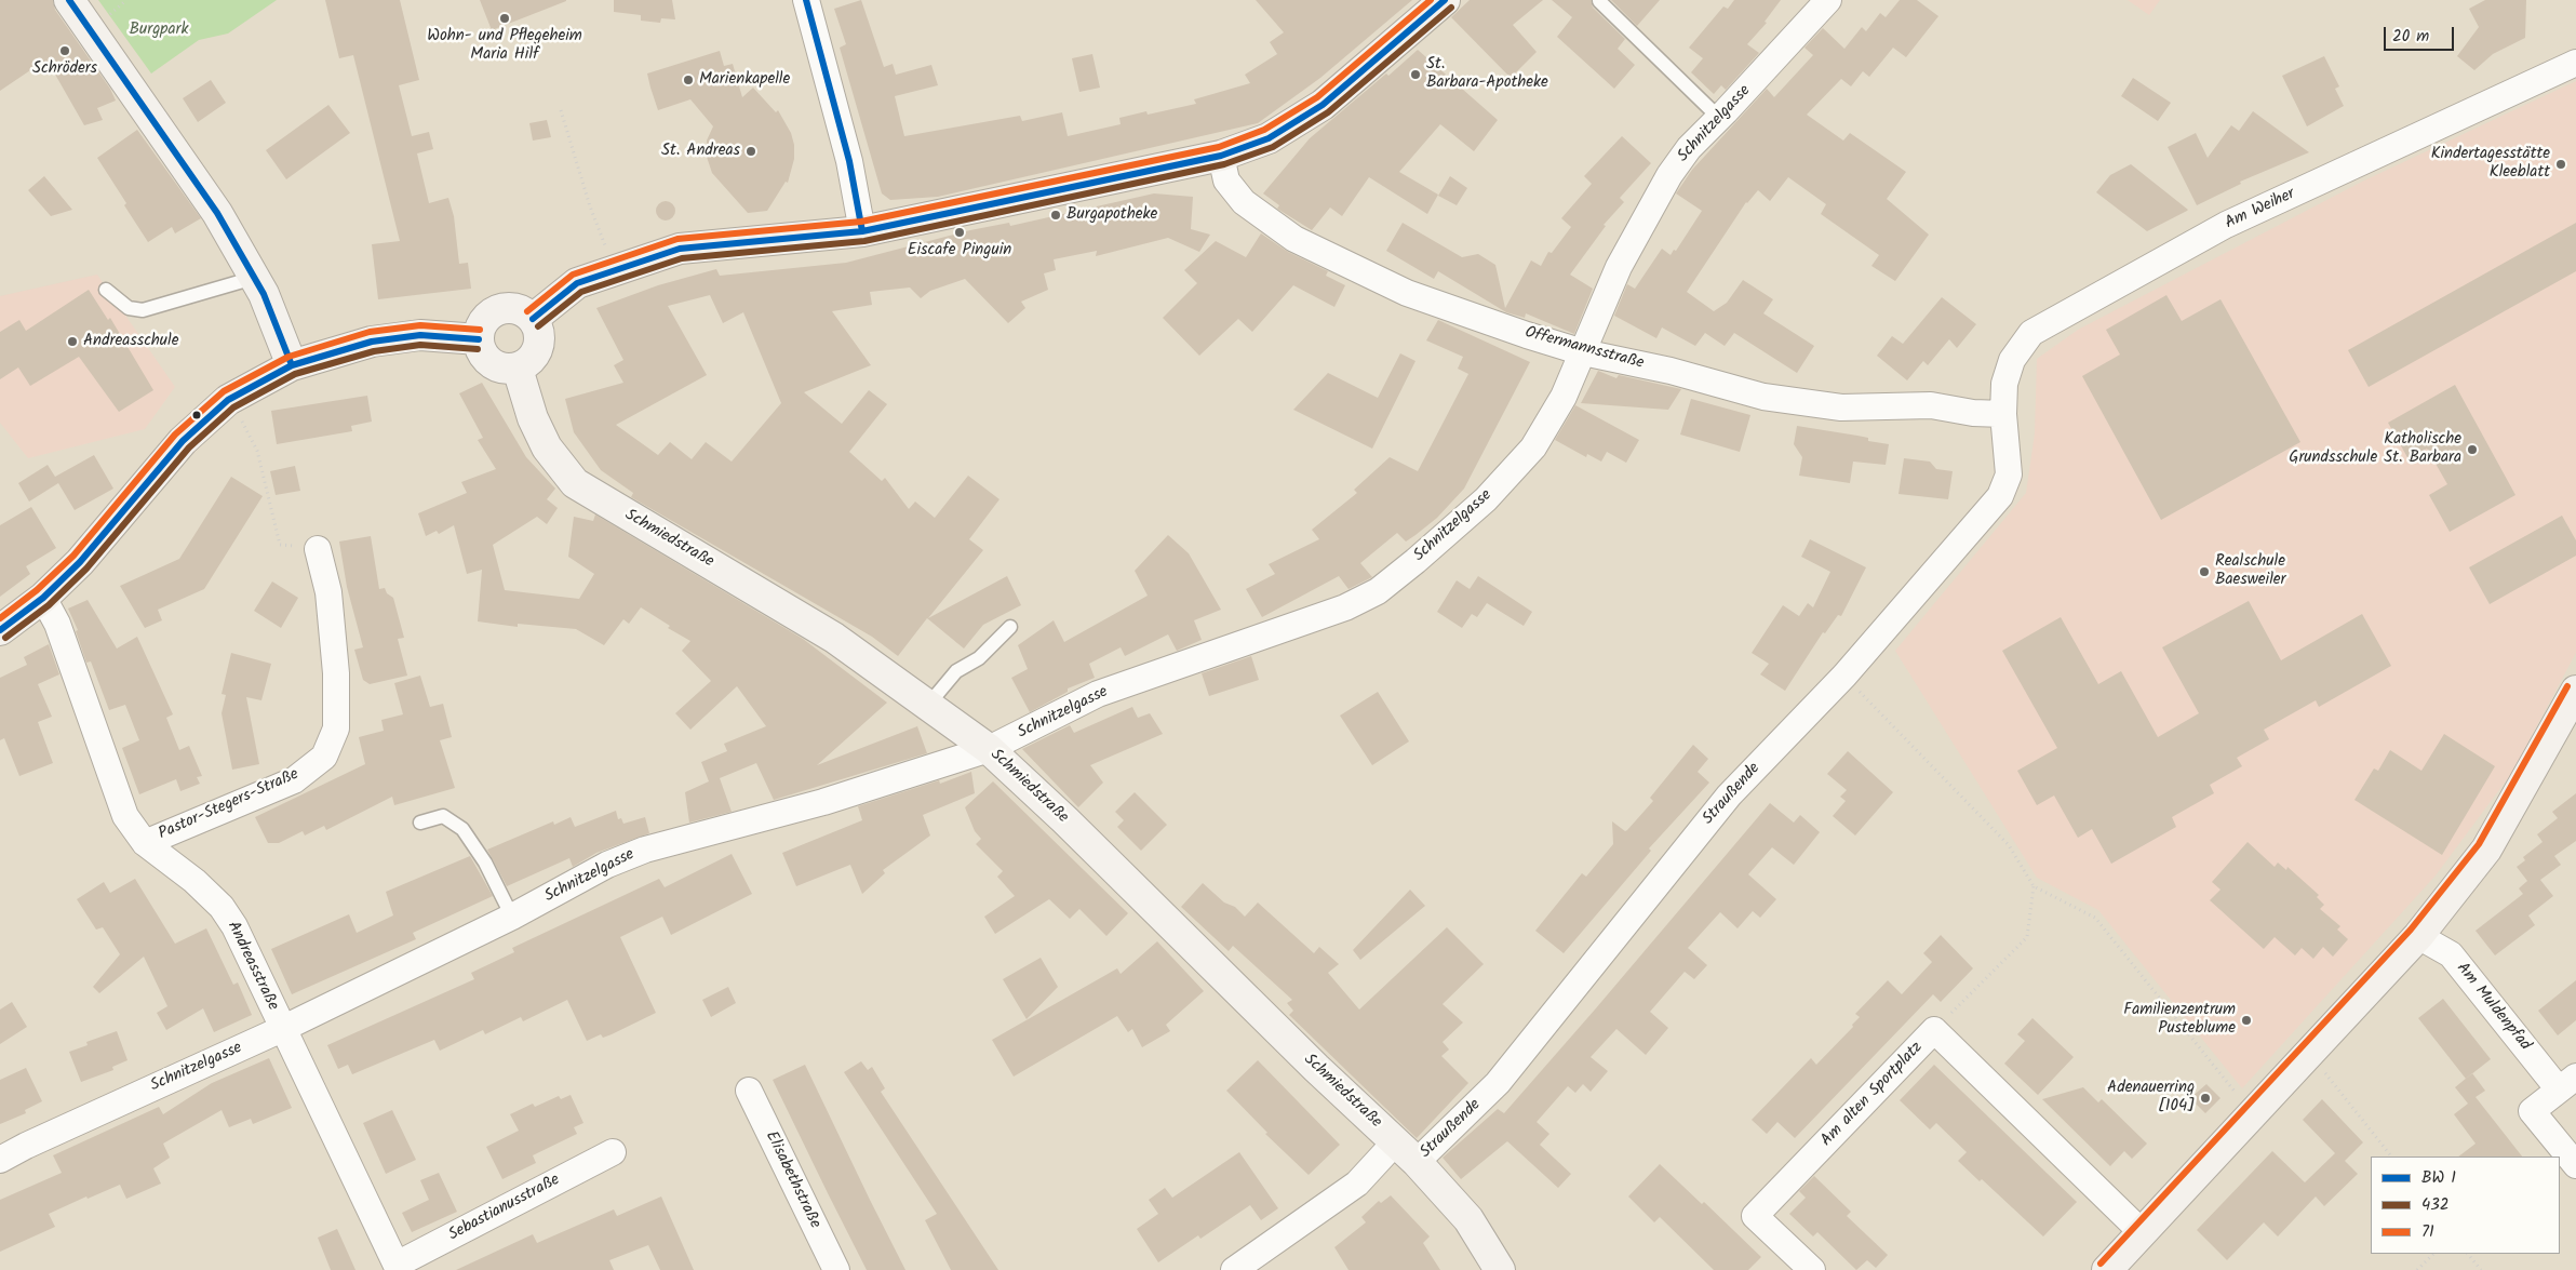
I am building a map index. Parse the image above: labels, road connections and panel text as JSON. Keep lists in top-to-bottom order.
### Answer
{
  "streets": {
    "street": [
      "Schnitzelgasse",
      "Am Weiher",
      "Offermannsstraße",
      "Schmiedstraße",
      "Straußende",
      "Pastor-Stegers-Straße",
      "Andreasstraße",
      "Am Muldenpfad",
      "Am alten Sportplatz",
      "Elisabethstraße",
      "Sebastianusstraße"
    ]
  },
  "crossings": [
    ["Schnitzelgasse", "Offermannsstraße"],
    ["Schnitzelgasse", "Schmiedstraße"],
    ["Schnitzelgasse", "Andreasstraße"],
    ["Am Weiher", "Offermannsstraße"],
    ["Am Weiher", "Straußende"],
    ["Offermannsstraße", "Straußende"],
    ["Schmiedstraße", "Straußende"],
    ["Pastor-Stegers-Straße", "Andreasstraße"],
    ["Andreasstraße", "Sebastianusstraße"]
  ],
  "parks": ["Burgpark"],
  "places": [
    "Wohn- und Pflegeheim Maria Hilf",
    "Schröders",
    "St. Barbara-Apotheke",
    "Marienkapelle",
    "St. Andreas",
    "Kindertagesstätte Kleeblatt",
    "Burgapotheke",
    "Eiscafe Pinguin",
    "Andreasschule",
    "Katholische Grundsschule St. Barbara",
    "Realschule Baesweiler",
    "Familienzentrum Pusteblume",
    "Adenauerring [104]"
  ],
  "lines": ["transit line 71", "transit line 432"],
  "legend": ["BW 1", "432", "71"],
  "scale_bar": "20 m"
}
